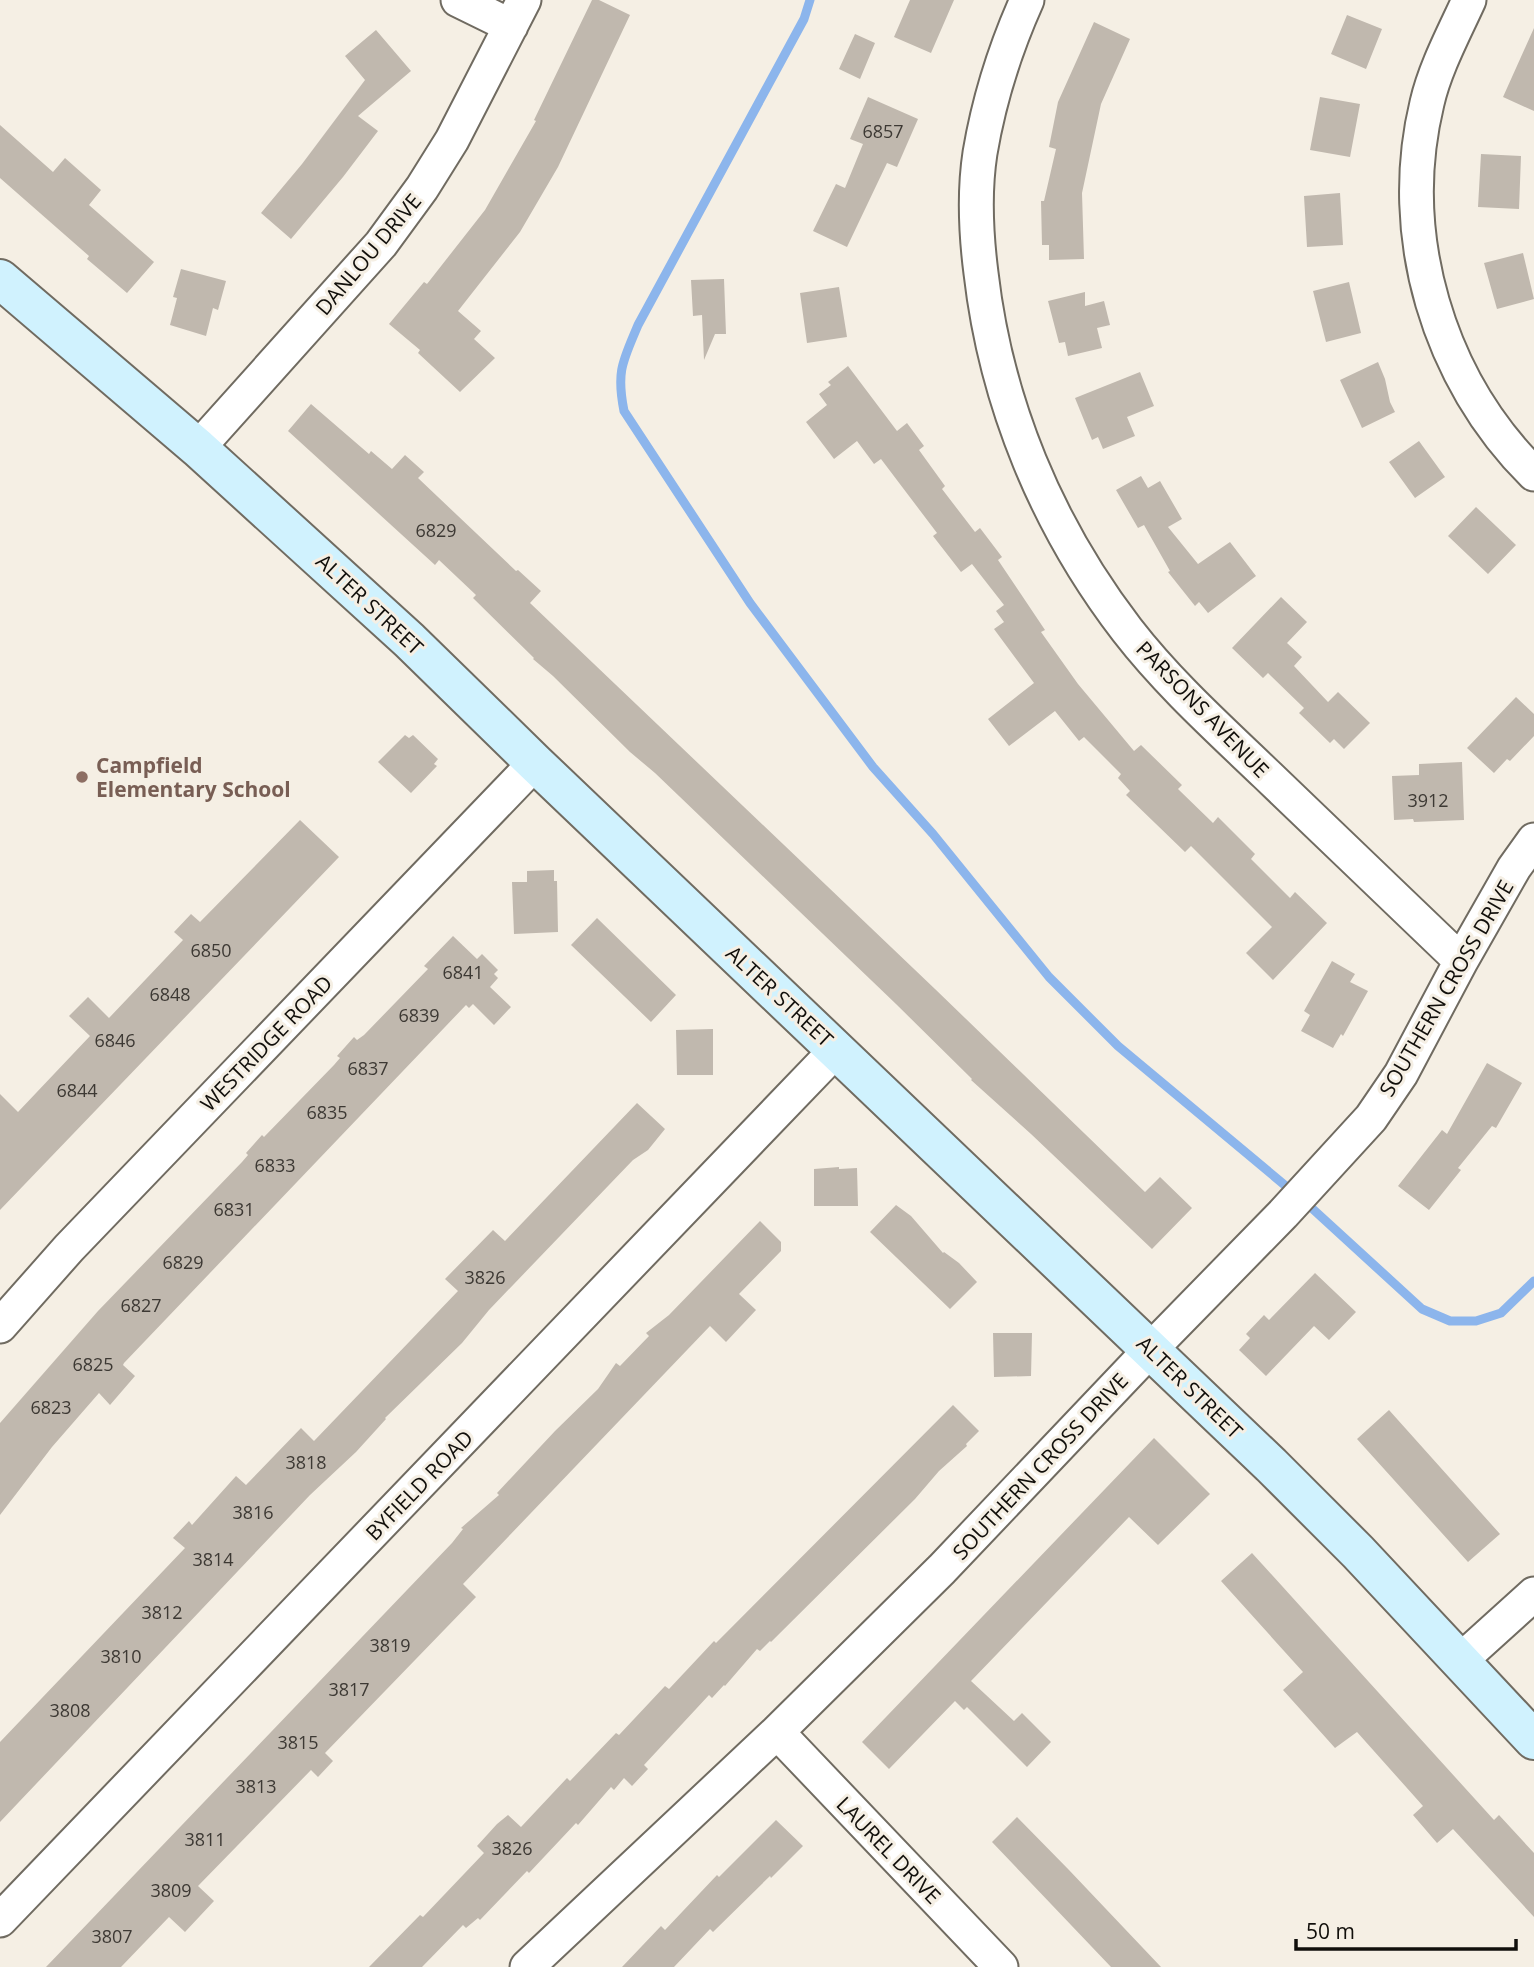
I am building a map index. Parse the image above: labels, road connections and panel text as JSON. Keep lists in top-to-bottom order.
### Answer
{
  "streets": {
    "street": [
      "DANLOU DRIVE",
      "ALTER STREET",
      "PARSONS AVENUE",
      "SOUTHERN CROSS DRIVE",
      "WESTRIDGE ROAD",
      "BYFIELD ROAD",
      "LAUREL DRIVE"
    ]
  },
  "crossings": [
    ["DANLOU DRIVE", "ALTER STREET"],
    ["ALTER STREET", "SOUTHERN CROSS DRIVE"],
    ["ALTER STREET", "WESTRIDGE ROAD"],
    ["ALTER STREET", "BYFIELD ROAD"],
    ["PARSONS AVENUE", "SOUTHERN CROSS DRIVE"],
    ["SOUTHERN CROSS DRIVE", "LAUREL DRIVE"]
  ],
  "places": ["Campfield Elementary School"],
  "house_numbers": [
    "6857",
    "6829",
    "3912",
    "6850",
    "6841",
    "6848",
    "6839",
    "6846",
    "6837",
    "6844",
    "6835",
    "6833",
    "6831",
    "6829",
    "3826",
    "6827",
    "6825",
    "6823",
    "3818",
    "3816",
    "3814",
    "3812",
    "3819",
    "3810",
    "3817",
    "3808",
    "3815",
    "3813",
    "3811",
    "3826",
    "3809",
    "3807"
  ],
  "scale_bar": "50 m"
}
